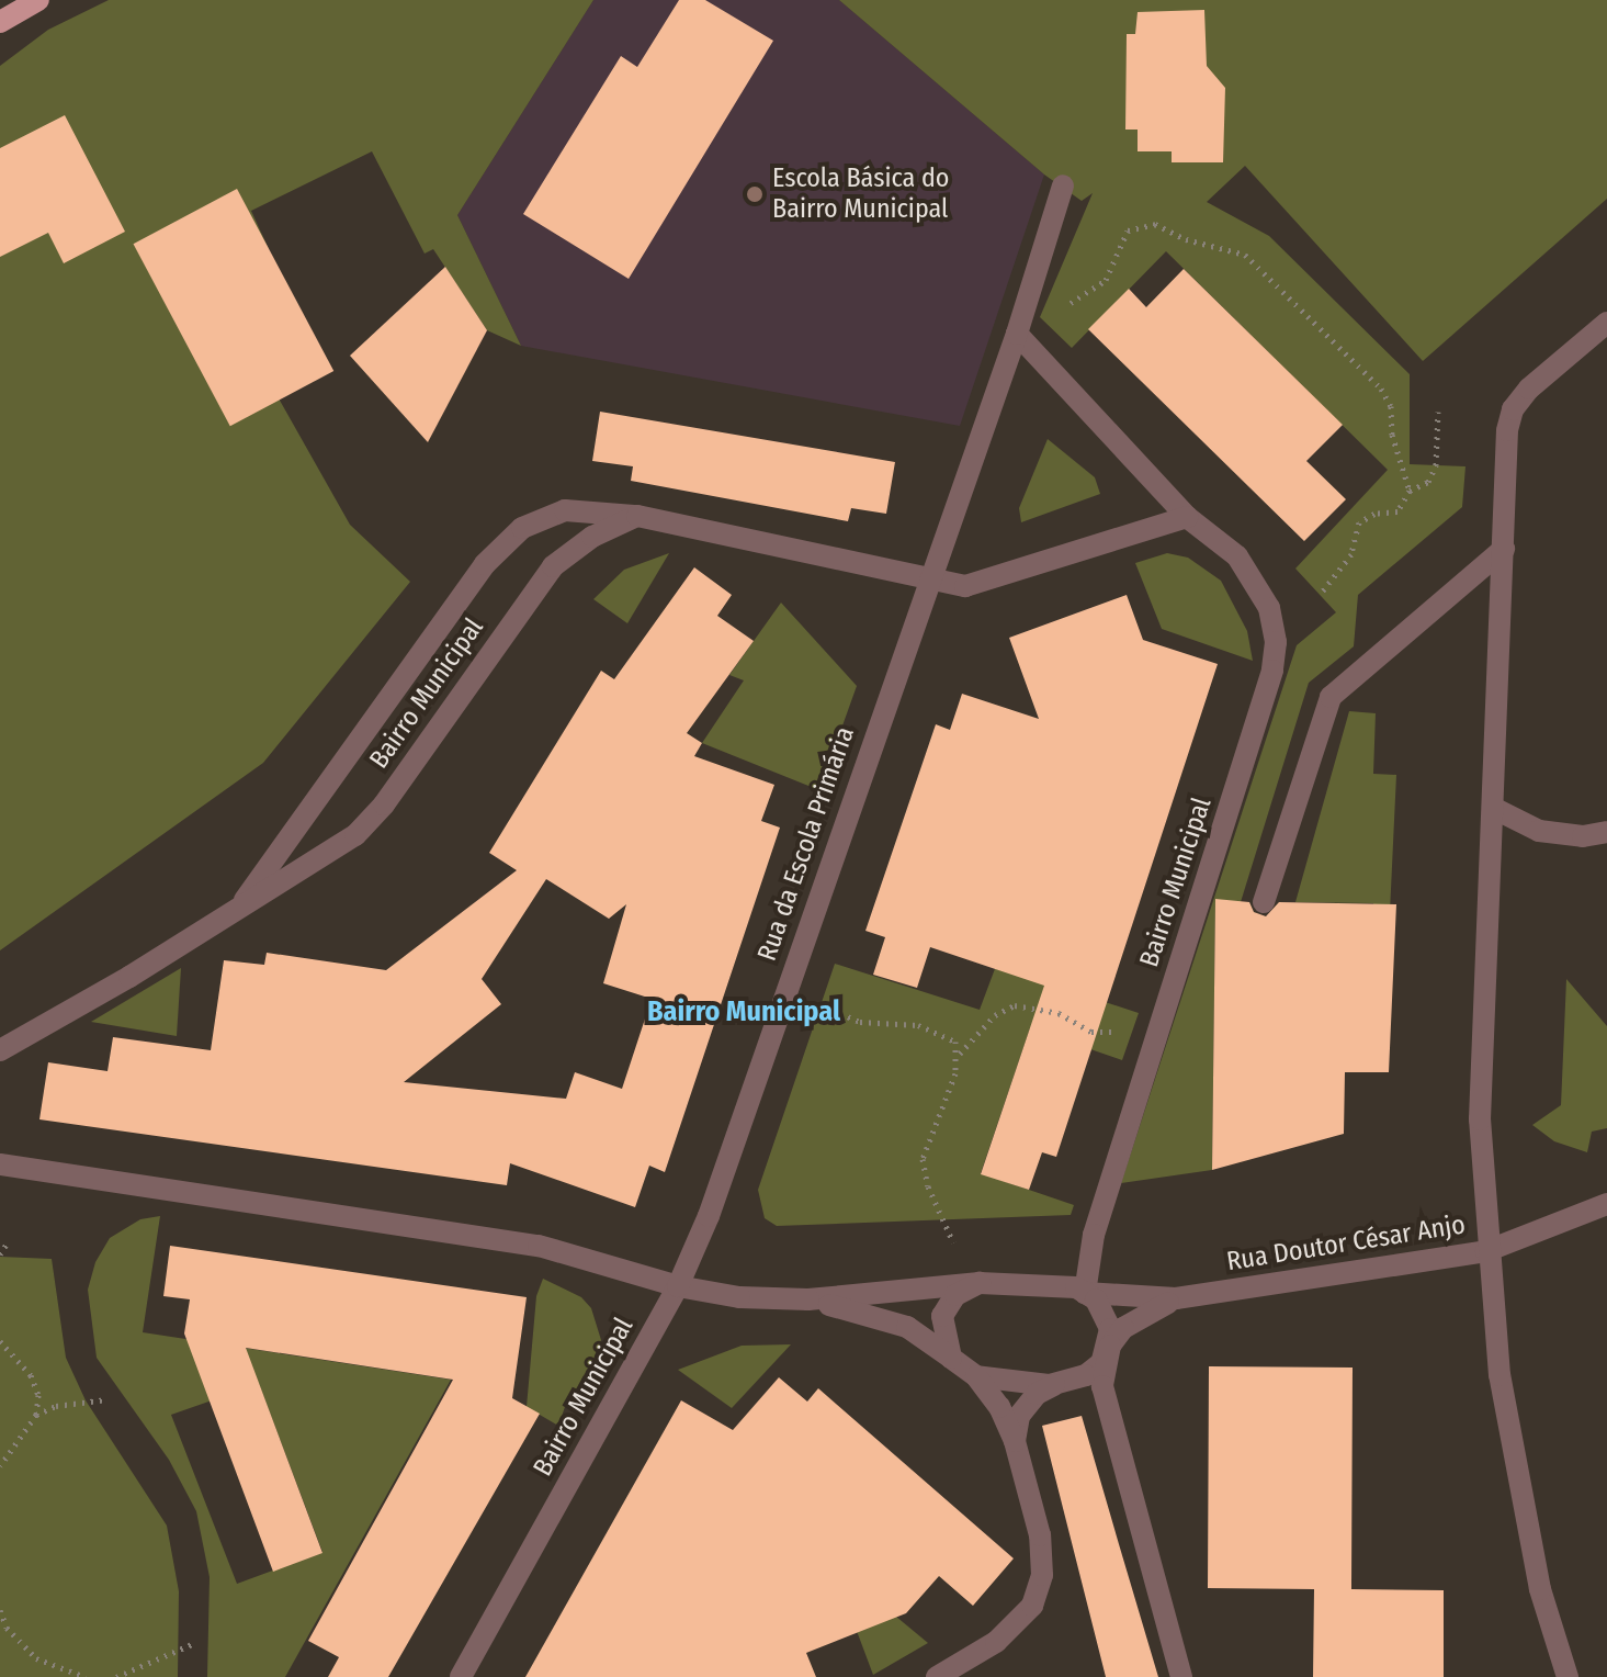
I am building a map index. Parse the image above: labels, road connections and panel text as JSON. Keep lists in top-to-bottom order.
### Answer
{
  "streets": {
    "street": ["Bairro Municipal", "Rua da Escola Primária", "Rua Doutor César Anjo"]
  },
  "crossings": [
    ["Bairro Municipal", "Rua da Escola Primária"],
    ["Bairro Municipal", "Rua Doutor César Anjo"]
  ],
  "districts": ["Bairro Municipal"],
  "places": ["Escola Básica do Bairro Municipal"]
}
